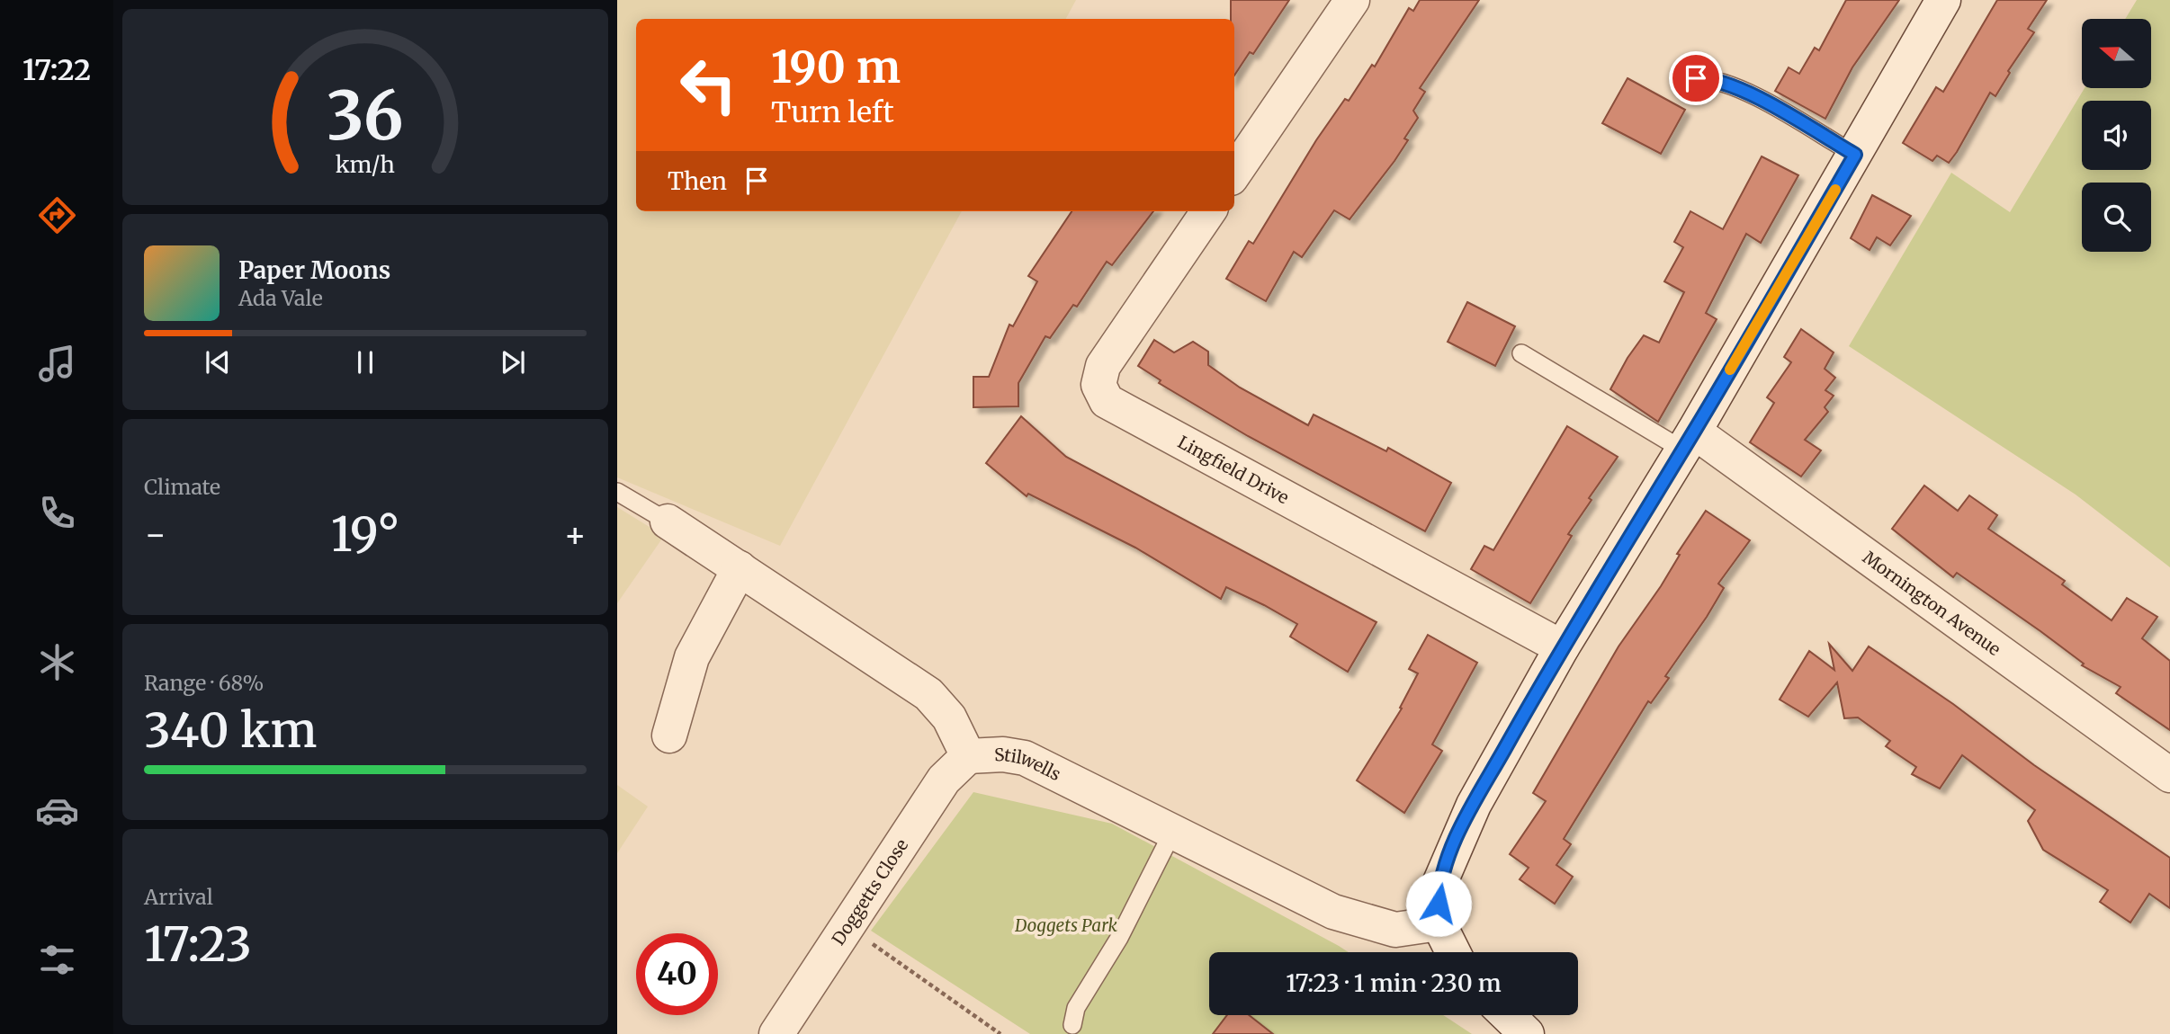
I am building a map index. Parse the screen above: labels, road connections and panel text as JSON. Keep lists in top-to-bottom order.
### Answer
{
  "streets": {
    "street": [
      "Lingfield Drive",
      "Mornington Avenue",
      "Stilwells",
      "Doggetts Close"
    ]
  },
  "crossings": [
    ["Stilwells", "Doggetts Close"]
  ],
  "parks": ["Doggets Park"],
  "north": "left",
  "page": {
    "tabs": "17:22",
    "turn": ["190 m", "Turn left"],
    "then": "Then",
    "song": ["Paper Moons", "Ada Vale"],
    "tile": [
      "Climate",
      ["Range · 68%", "340 km"],
      ["Arrival", "17:23"]
    ],
    "heat": ["−", "19°", "+"],
    "limit": "40",
    "trip": "17:23 · 1 min · 230 m",
    "gauge": ["36", "km/h"]
  }
}
